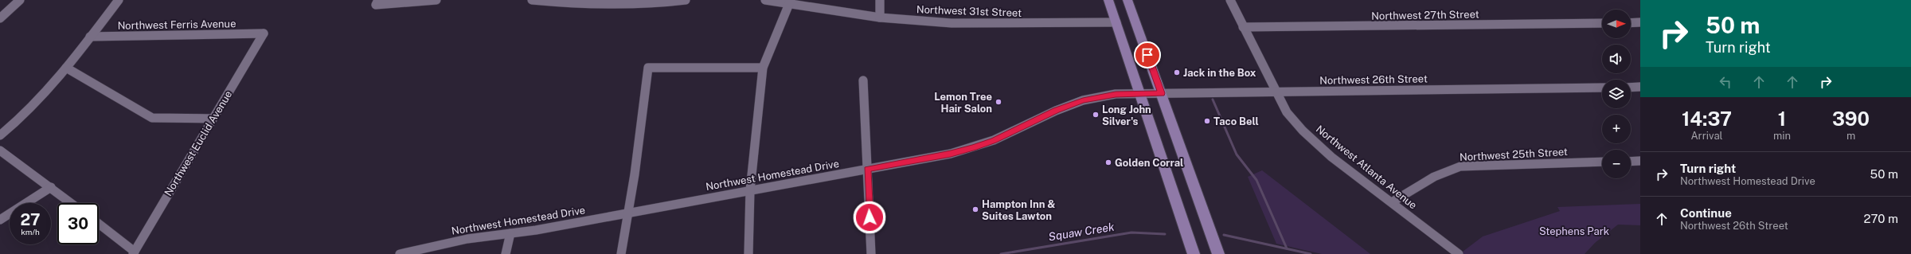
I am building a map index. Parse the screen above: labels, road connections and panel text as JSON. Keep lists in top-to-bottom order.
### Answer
{
  "streets": {
    "street": [
      "Northwest 31st Street",
      "Northwest 27th Street",
      "Northwest Ferris Avenue",
      "Northwest 26th Street",
      "Northwest Euclid Avenue",
      "Northwest 25th Street",
      "Northwest Atlanta Avenue",
      "Northwest Homestead Drive"
    ]
  },
  "crossings": [
    ["Northwest 27th Street", "Northwest Atlanta Avenue"],
    ["Northwest Ferris Avenue", "Northwest Euclid Avenue"],
    ["Northwest 26th Street", "Northwest Atlanta Avenue"],
    ["Northwest 26th Street", "Northwest Homestead Drive"],
    ["Northwest 25th Street", "Northwest Atlanta Avenue"]
  ],
  "water": ["Squaw Creek"],
  "parks": ["Stephens Park"],
  "places": [
    "Jack in the Box",
    "Lemon Tree Hair Salon",
    "Long John Silver's",
    "Taco Bell",
    "Golden Corral",
    "Hampton Inn & Suites Lawton"
  ],
  "north": "right",
  "page": {
    "turn": ["50 m", "Turn right"],
    "map_buttons": ["+", "−"],
    "eta": [
      "14:37",
      "Arrival",
      "1",
      "min",
      "390",
      "m"
    ],
    "list": [
      {
        "name": "Turn right",
        "note": "Northwest Homestead Drive",
        "value": "50 m"
      },
      {
        "name": "Continue",
        "note": "Northwest 26th Street",
        "value": "270 m"
      }
    ],
    "speed": "27 km/h",
    "limit": "30"
  }
}
